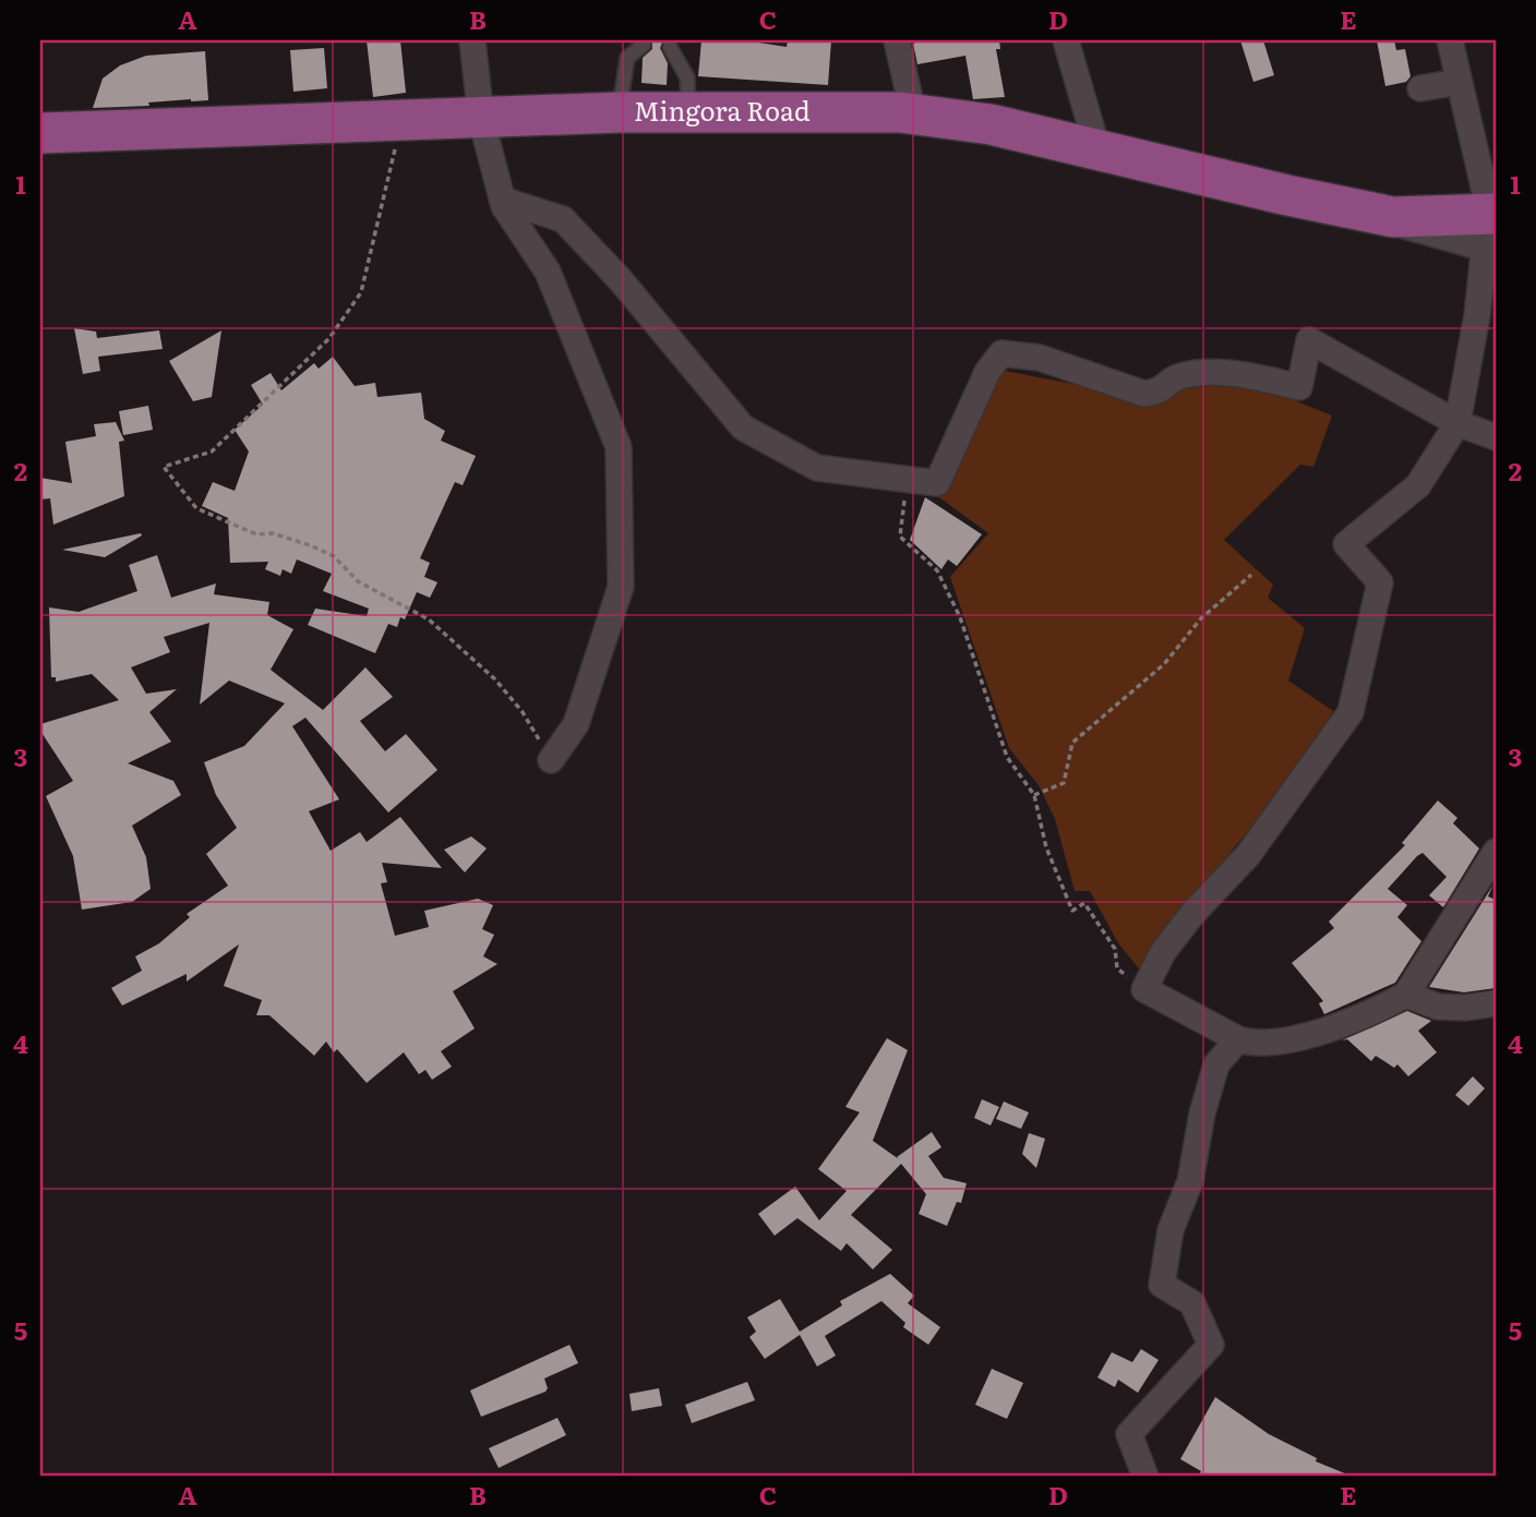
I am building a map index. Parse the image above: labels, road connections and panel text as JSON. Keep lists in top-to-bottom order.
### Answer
{
  "streets": {
    "main road": ["Mingora Road"]
  },
  "grid": {
    "columns": [
      "A",
      "B",
      "C",
      "D",
      "E"
    ],
    "rows": [
      "1",
      "2",
      "3",
      "4",
      "5"
    ]
  }
}
